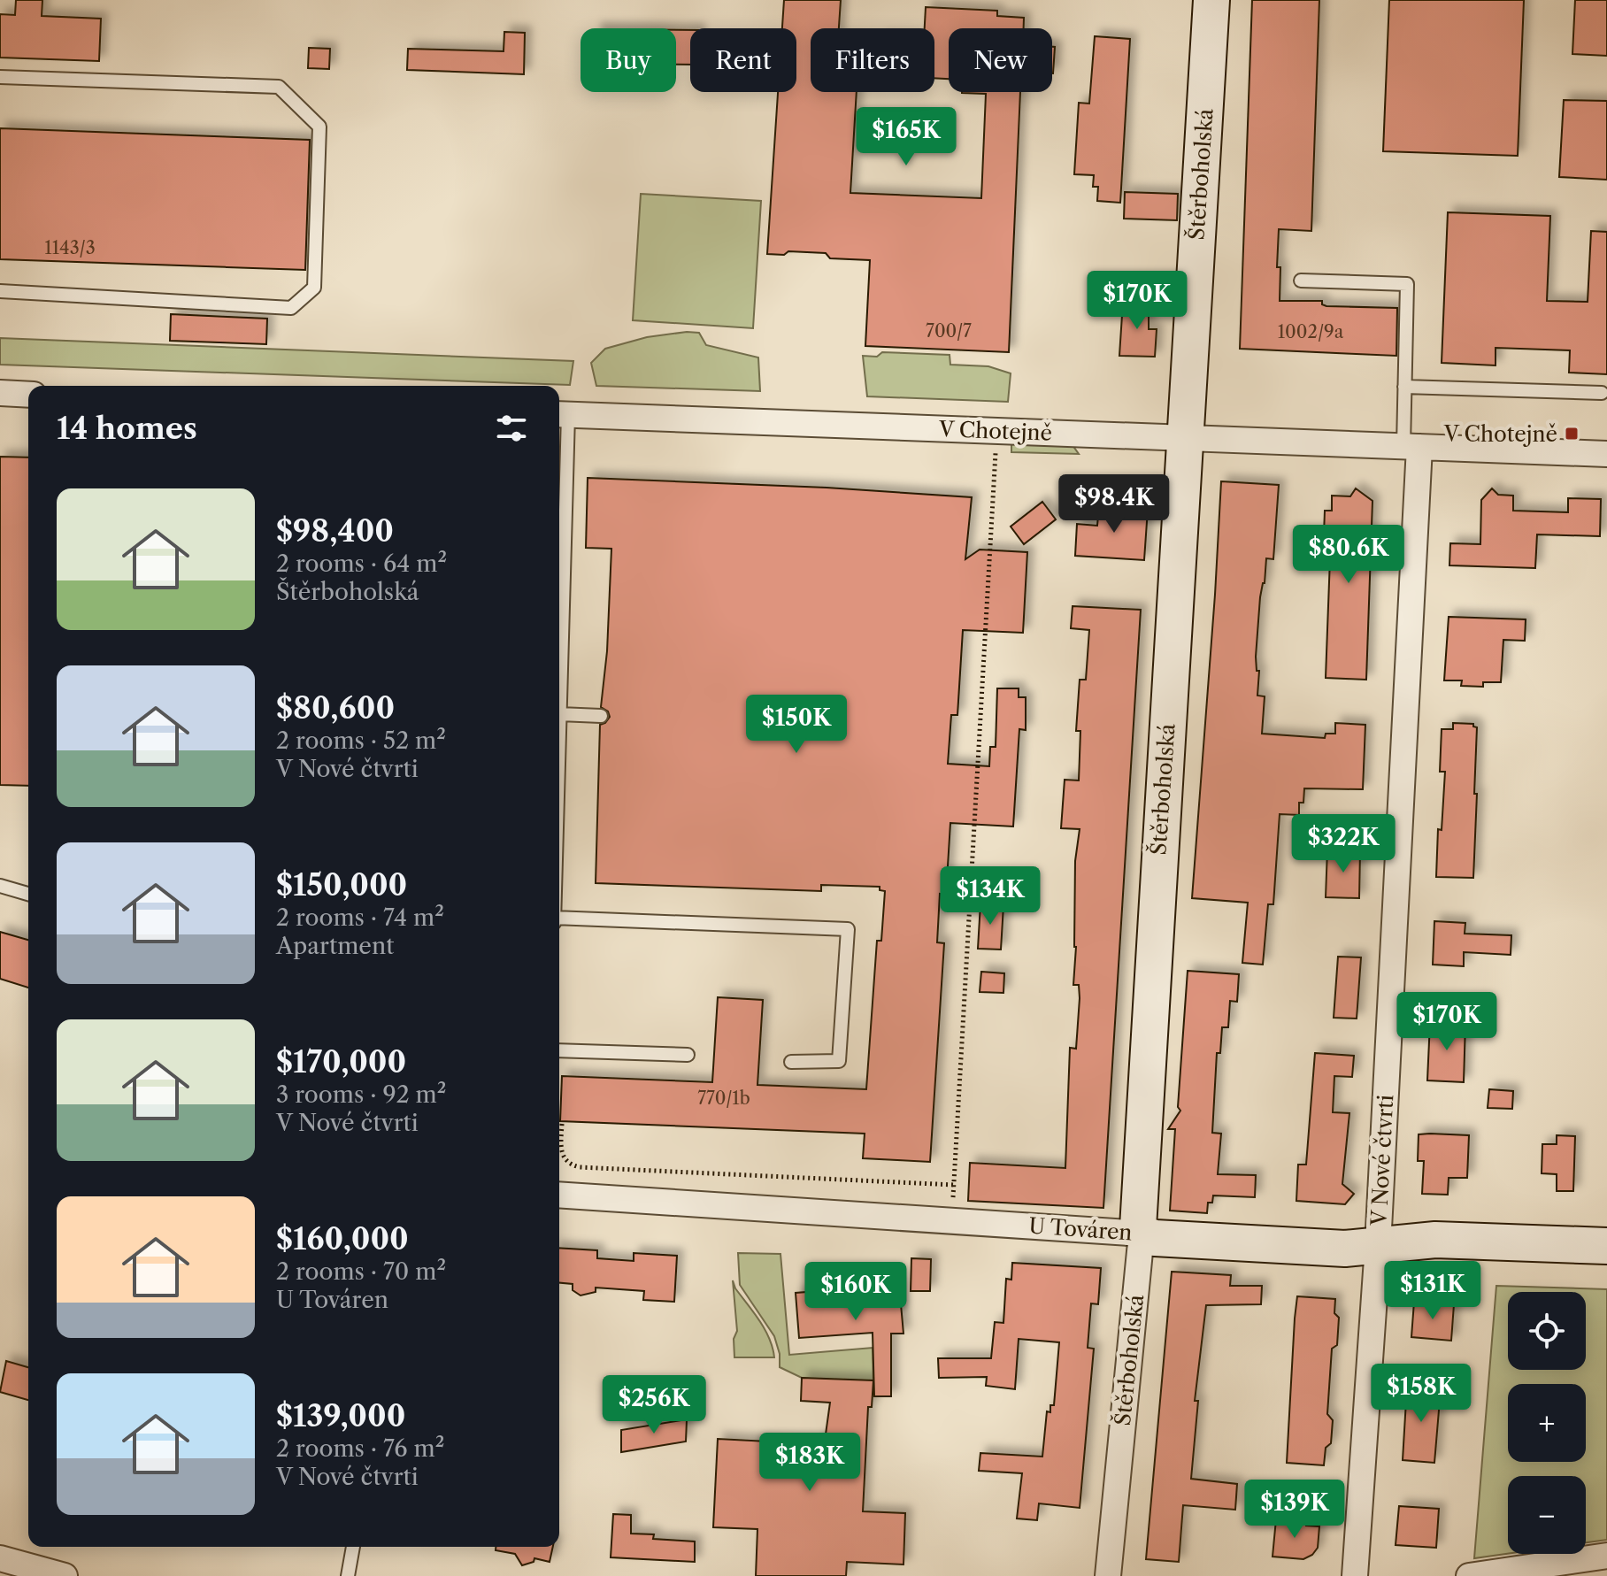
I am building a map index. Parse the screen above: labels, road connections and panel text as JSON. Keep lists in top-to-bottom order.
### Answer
{
  "streets": {
    "street": [
      "Štěrboholská",
      "V Chotejně",
      "V Nové čtvrti",
      "U Továren"
    ]
  },
  "crossings": [
    ["Štěrboholská", "V Chotejně"],
    ["Štěrboholská", "U Továren"],
    ["V Chotejně", "V Nové čtvrti"],
    ["V Nové čtvrti", "U Továren"]
  ],
  "places": {
    "transit": ["V Chotejně"]
  },
  "house_numbers": [
    "1143/3",
    "700/7",
    "1002/9a",
    "770/1b"
  ],
  "page": {
    "chip": [
      "Buy",
      "Rent",
      "Filters",
      "New"
    ],
    "price": [
      "$165K",
      "$170K",
      "$98.4K",
      "$80.6K",
      "$150K",
      "$322K",
      "$134K",
      "$170K",
      "$131K",
      "$160K",
      "$158K",
      "$256K",
      "$183K",
      "$139K"
    ],
    "heading": "14 homes",
    "list": [
      {
        "name": "$98,400",
        "note": "2 rooms · 64 m² · Štěrboholská"
      },
      {
        "name": "$80,600",
        "note": "2 rooms · 52 m² · V Nové čtvrti"
      },
      {
        "name": "$150,000",
        "note": "2 rooms · 74 m² · Apartment"
      },
      {
        "name": "$170,000",
        "note": "3 rooms · 92 m² · V Nové čtvrti"
      },
      {
        "name": "$160,000",
        "note": "2 rooms · 70 m² · U Továren"
      },
      {
        "name": "$139,000",
        "note": "2 rooms · 76 m² · V Nové čtvrti"
      }
    ],
    "map_buttons": ["+", "−"]
  }
}
